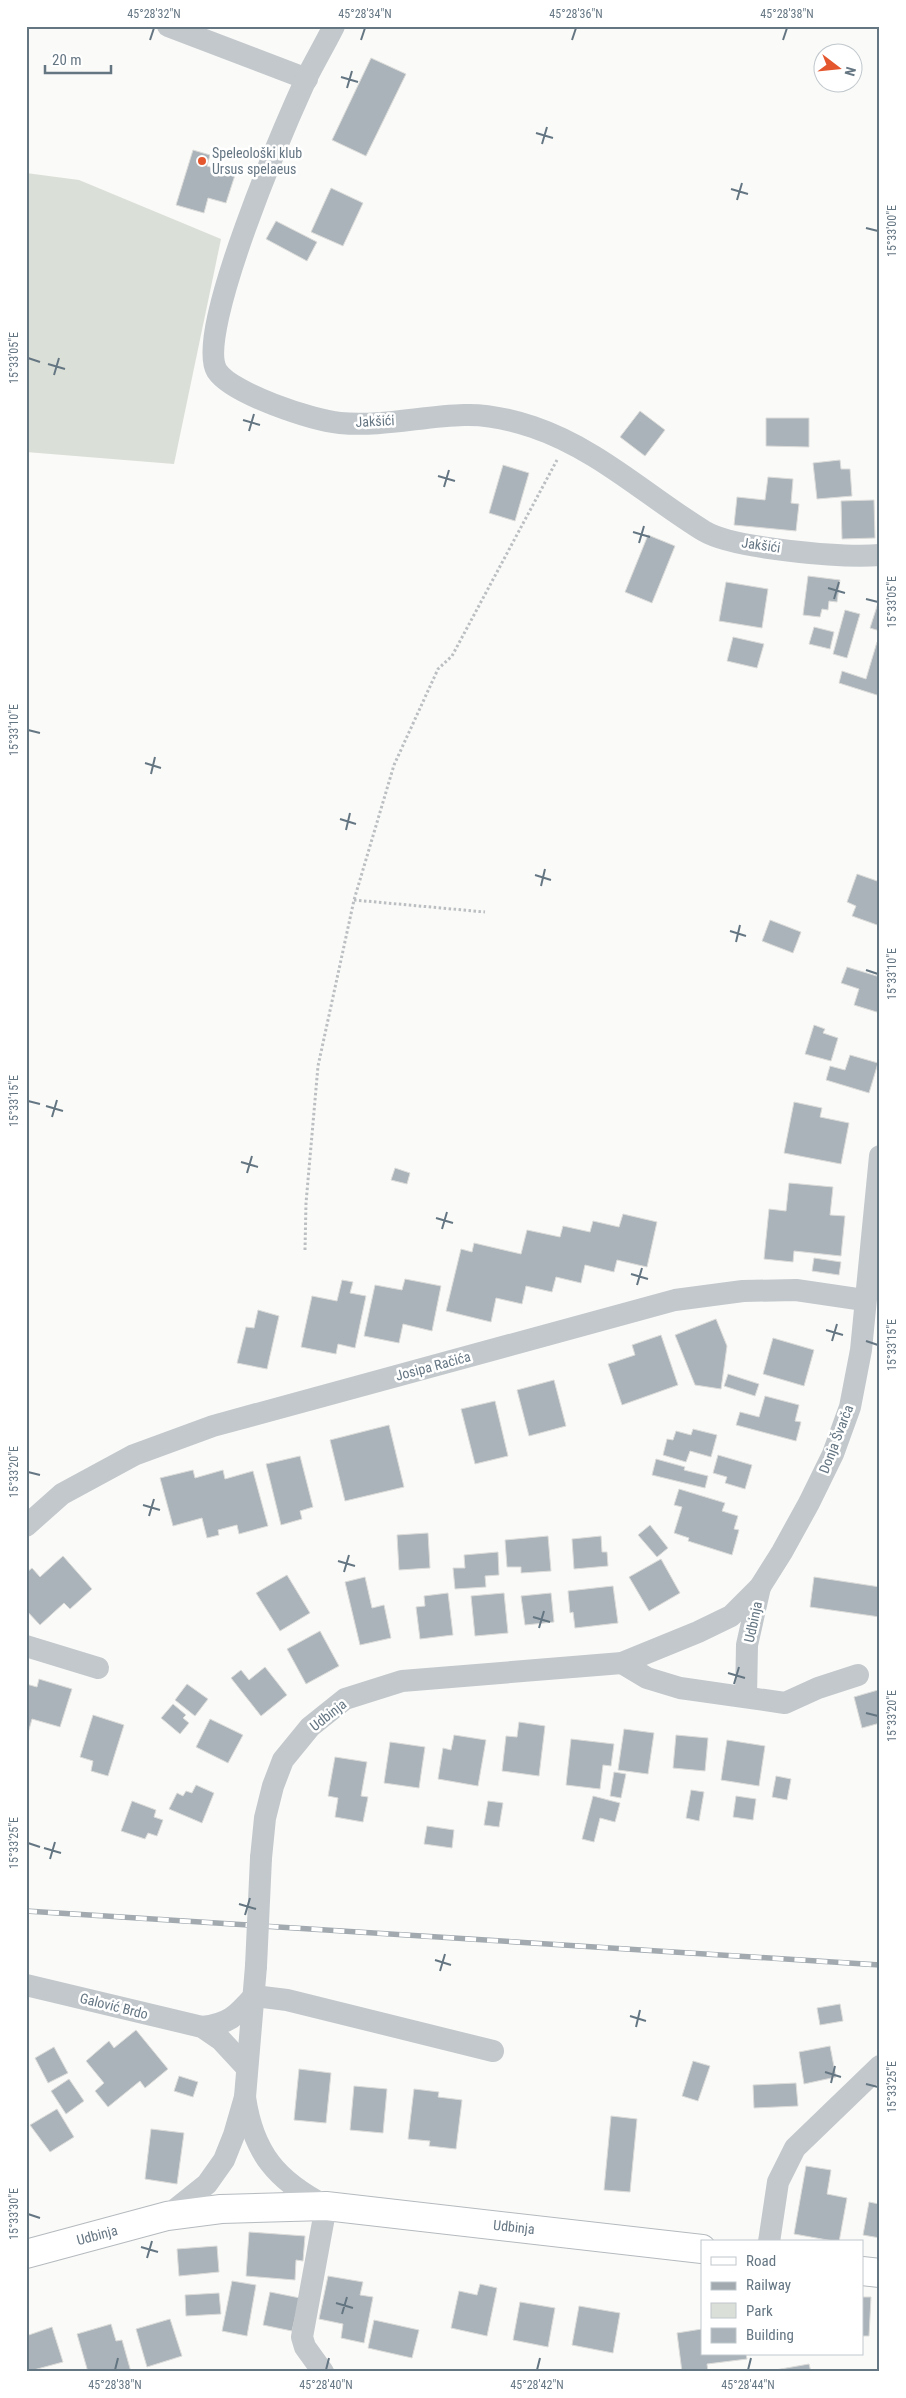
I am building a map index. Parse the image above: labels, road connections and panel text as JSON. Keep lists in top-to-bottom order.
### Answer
{
  "streets": {
    "main road": ["Udbinja"],
    "street": [
      "Jakšići",
      "Josipa Račića",
      "Donja Švarča",
      "Galović Brdo"
    ]
  },
  "crossings": [
    ["Josipa Račića", "Donja Švarča"],
    ["Donja Švarča", "Udbinja"],
    ["Udbinja", "Galović Brdo"]
  ],
  "places": ["Speleološki klub Ursus spelaeus"],
  "legend": [
    "Road",
    "Railway",
    "Park",
    "Building"
  ],
  "scale_bar": "20 m",
  "north": "right",
  "coordinates": [
    "45°28'32\"N",
    "45°28'34\"N",
    "45°28'36\"N",
    "45°28'38\"N",
    "15°33'00\"E",
    "15°33'05\"E",
    "15°33'10\"E",
    "15°33'15\"E",
    "15°33'20\"E",
    "15°33'25\"E",
    "15°33'30\"E",
    "45°28'40\"N",
    "45°28'42\"N",
    "45°28'44\"N"
  ]
}
